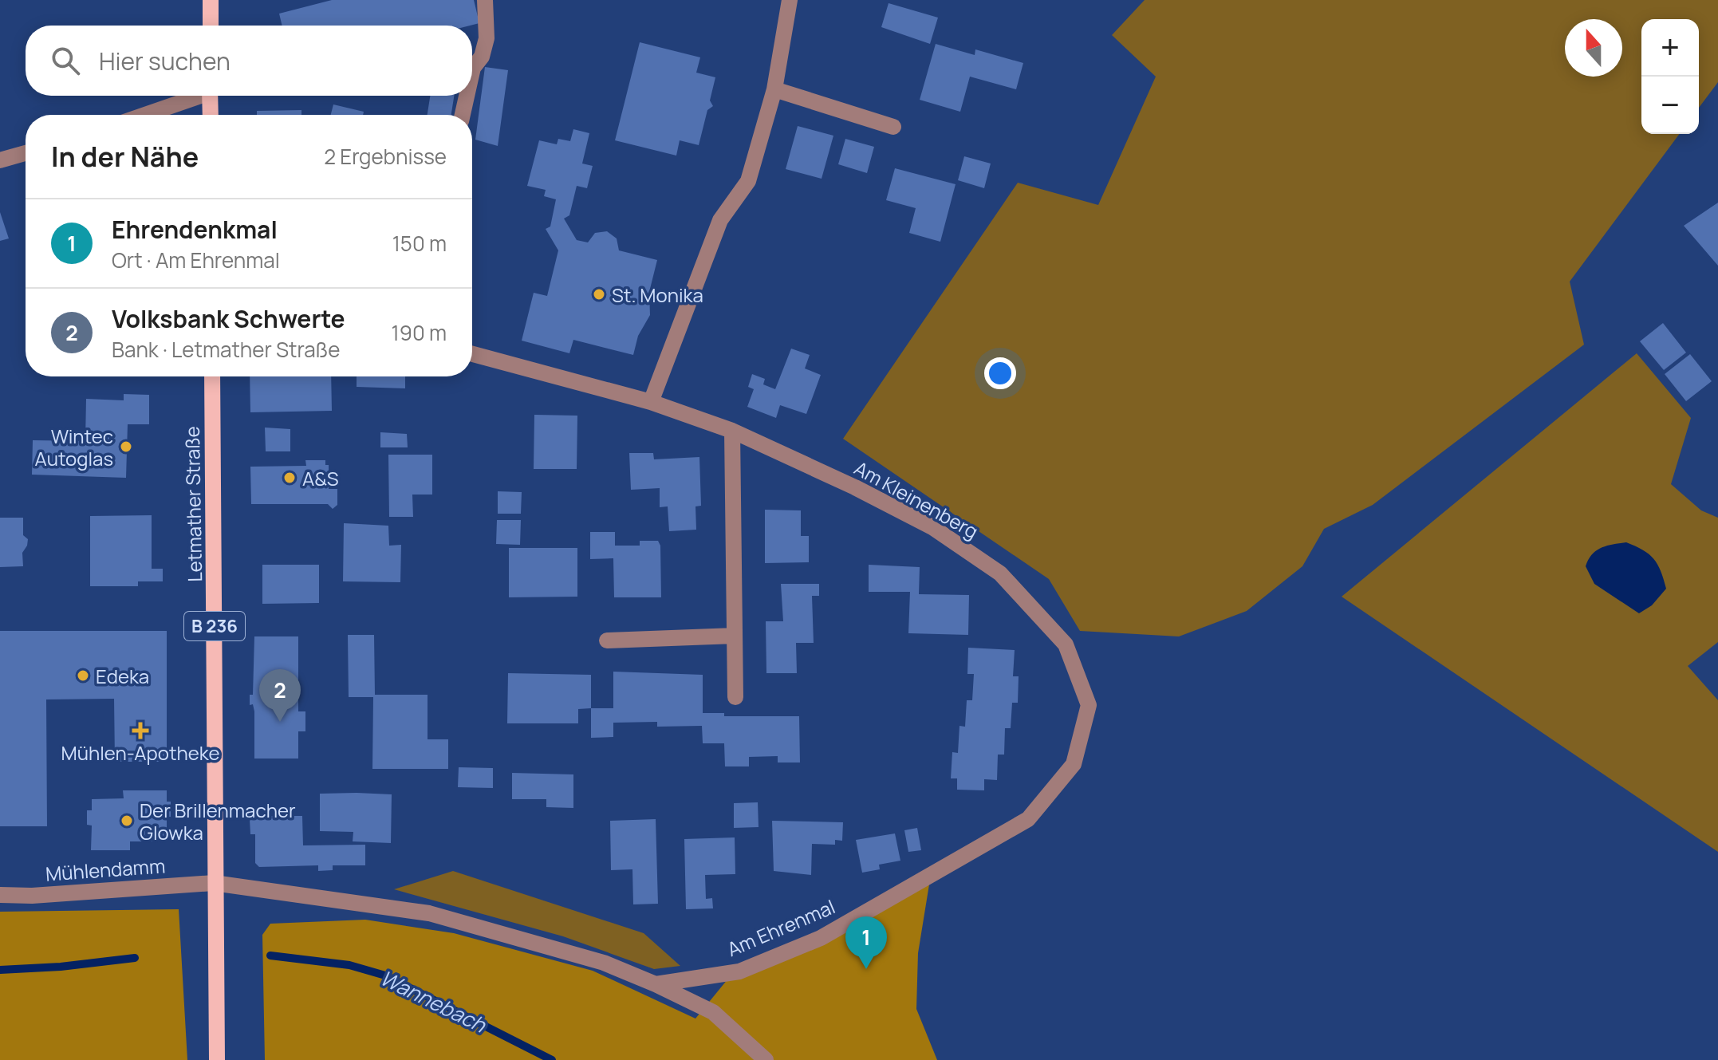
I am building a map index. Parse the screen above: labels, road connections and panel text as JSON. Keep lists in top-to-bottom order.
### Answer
{
  "streets": {
    "main road": ["Letmather Straße", "B 236"],
    "street": ["Am Kleinenberg", "Mühlendamm", "Am Ehrenmal"]
  },
  "crossings": [
    ["Am Kleinenberg", "Am Ehrenmal"],
    ["Letmather Straße", "Mühlendamm"]
  ],
  "water": ["Wannebach"],
  "places": {
    "other": [
      "St. Monika",
      "Wintec Autoglas",
      "A&S",
      "Edeka",
      "Der Brillenmacher Glowka"
    ],
    "health": ["Mühlen-Apotheke"]
  },
  "north": "top",
  "page": {
    "map_buttons": ["+", "−"],
    "search": "Hier suchen",
    "heading": ["In der Nähe", "2 Ergebnisse"],
    "list": [
      {
        "mark": "1",
        "name": "Ehrendenkmal",
        "note": "Ort · Am Ehrenmal",
        "value": "150 m"
      },
      {
        "mark": "2",
        "name": "Volksbank Schwerte",
        "note": "Bank · Letmather Straße",
        "value": "190 m"
      }
    ],
    "pins": ["2", "1"]
  }
}
